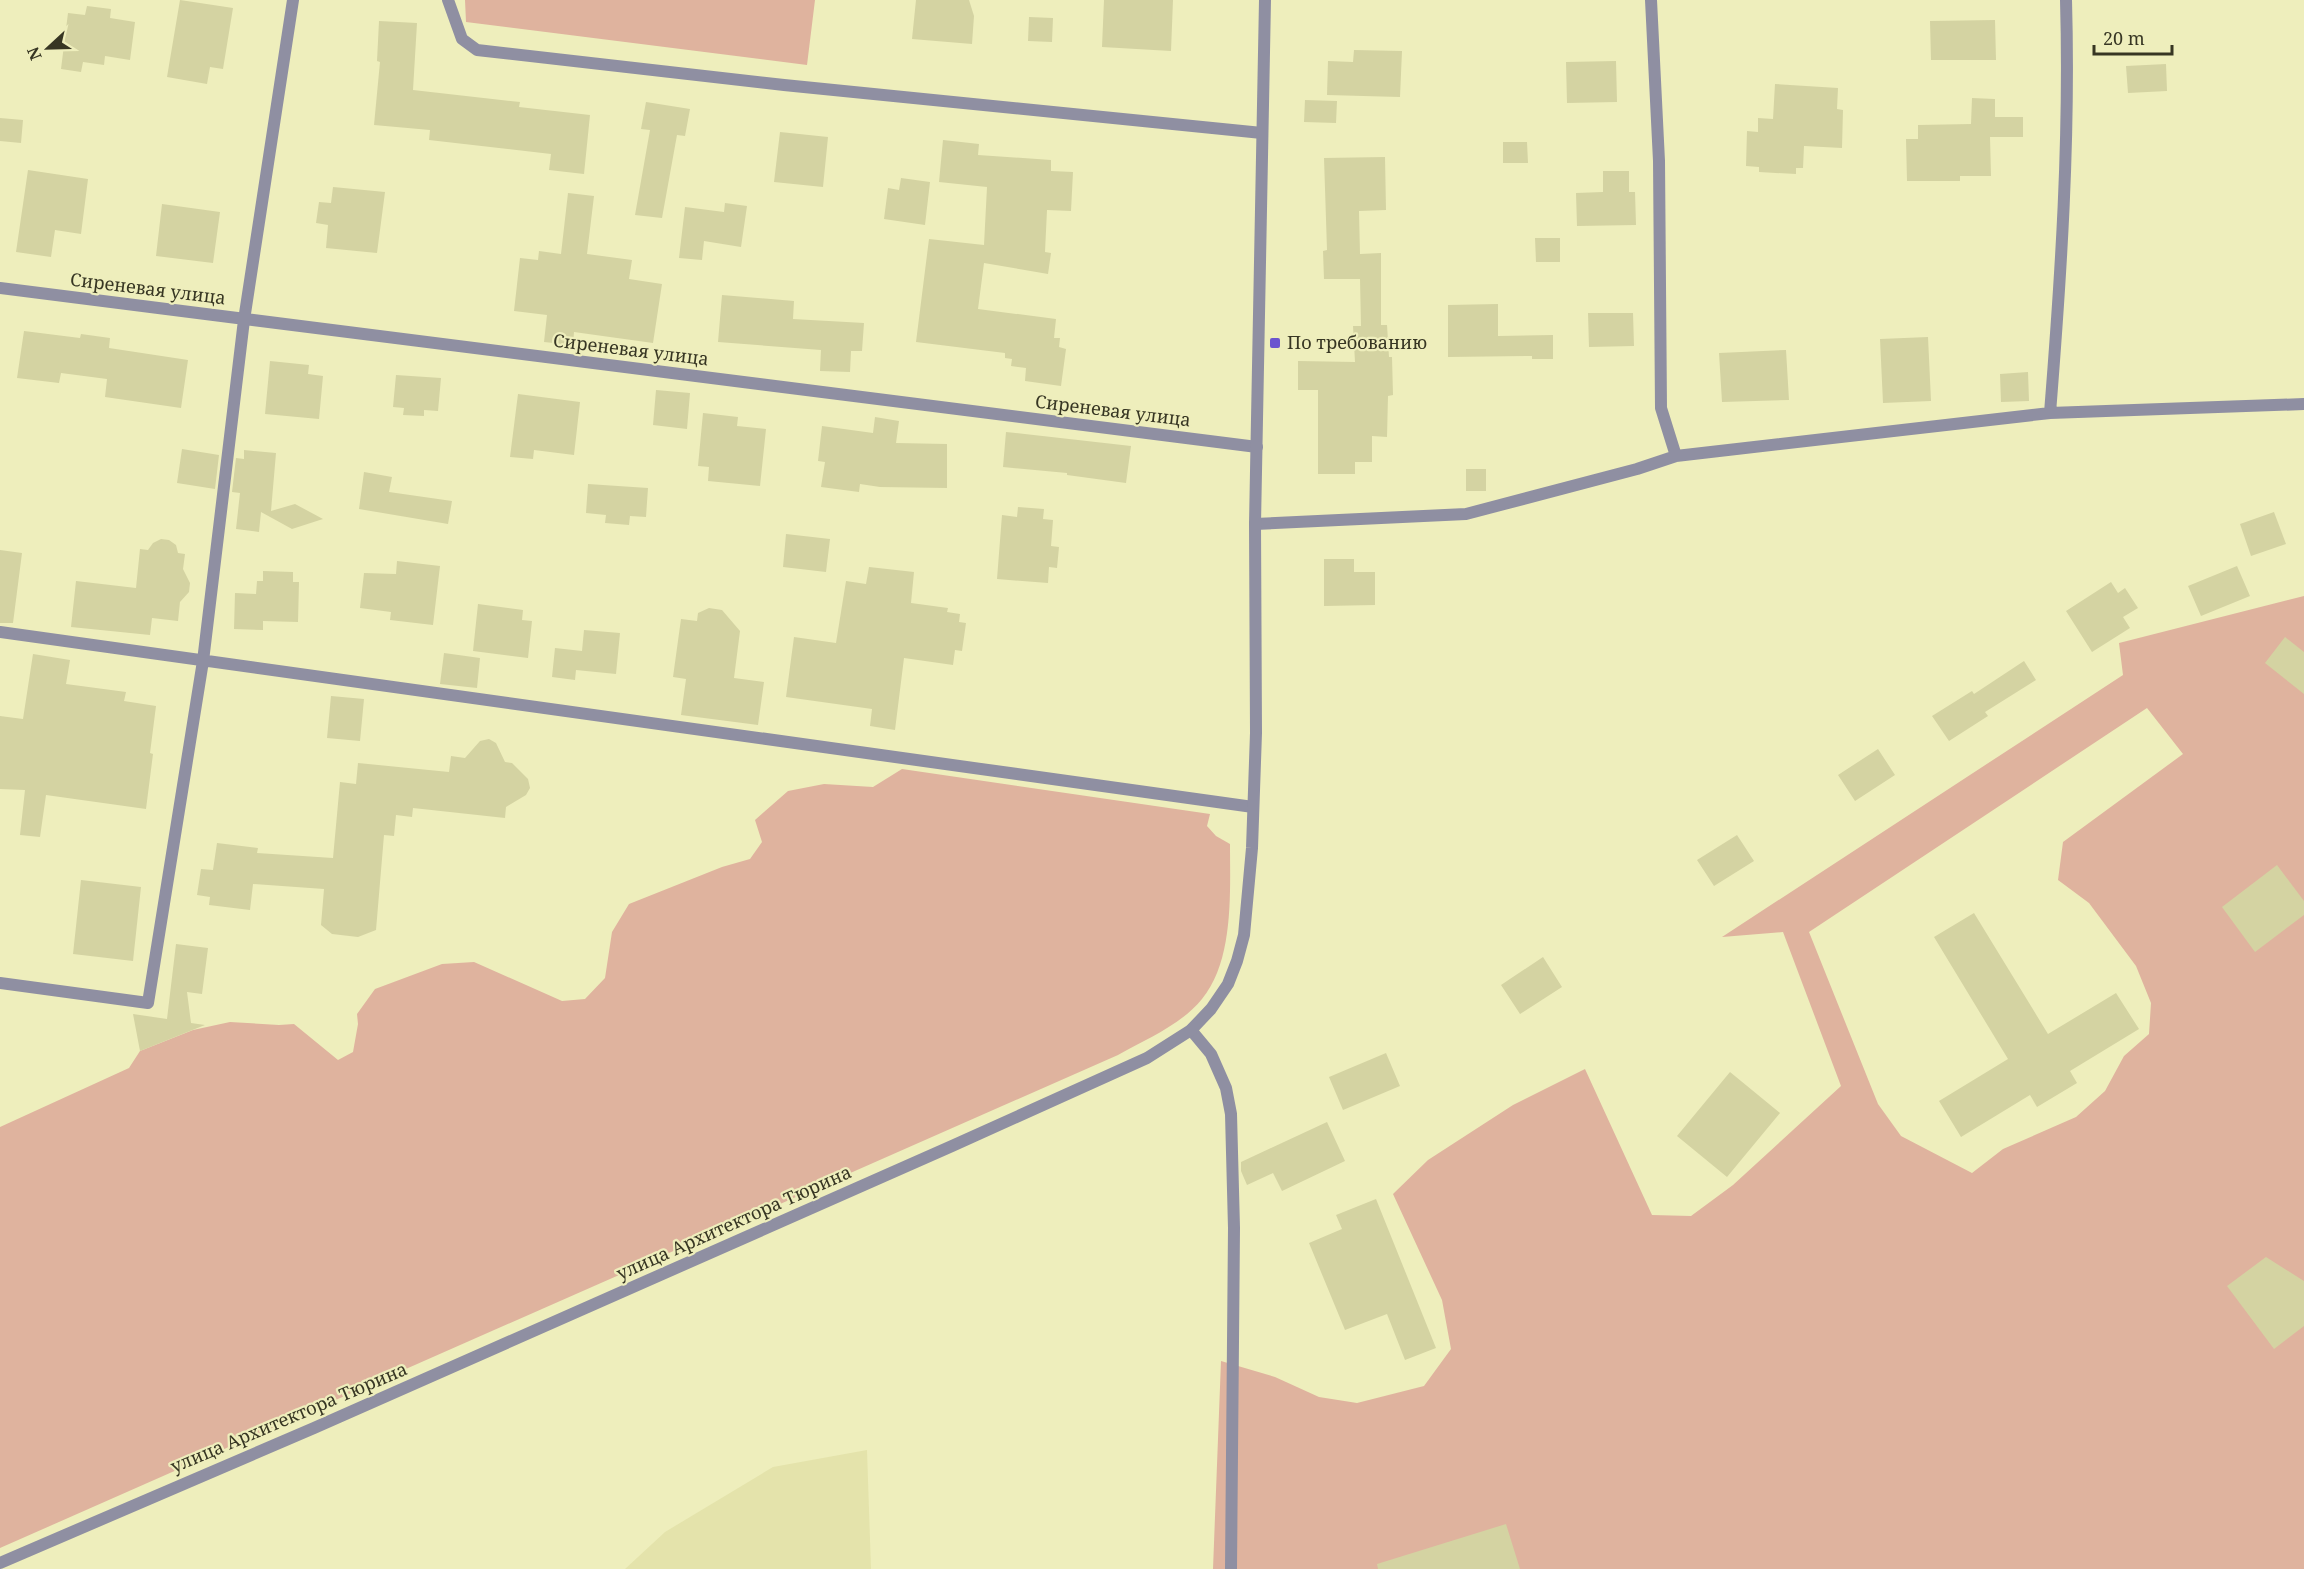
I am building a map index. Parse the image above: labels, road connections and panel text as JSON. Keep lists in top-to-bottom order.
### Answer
{
  "streets": {
    "street": ["Сиреневая улица", "улица Архитектора Тюрина"]
  },
  "crossings": [
    ["Сиреневая улица", "улица Архитектора Тюрина"]
  ],
  "places": {
    "transit": ["По требованию"]
  },
  "scale_bar": "20 m",
  "north": "left"
}
